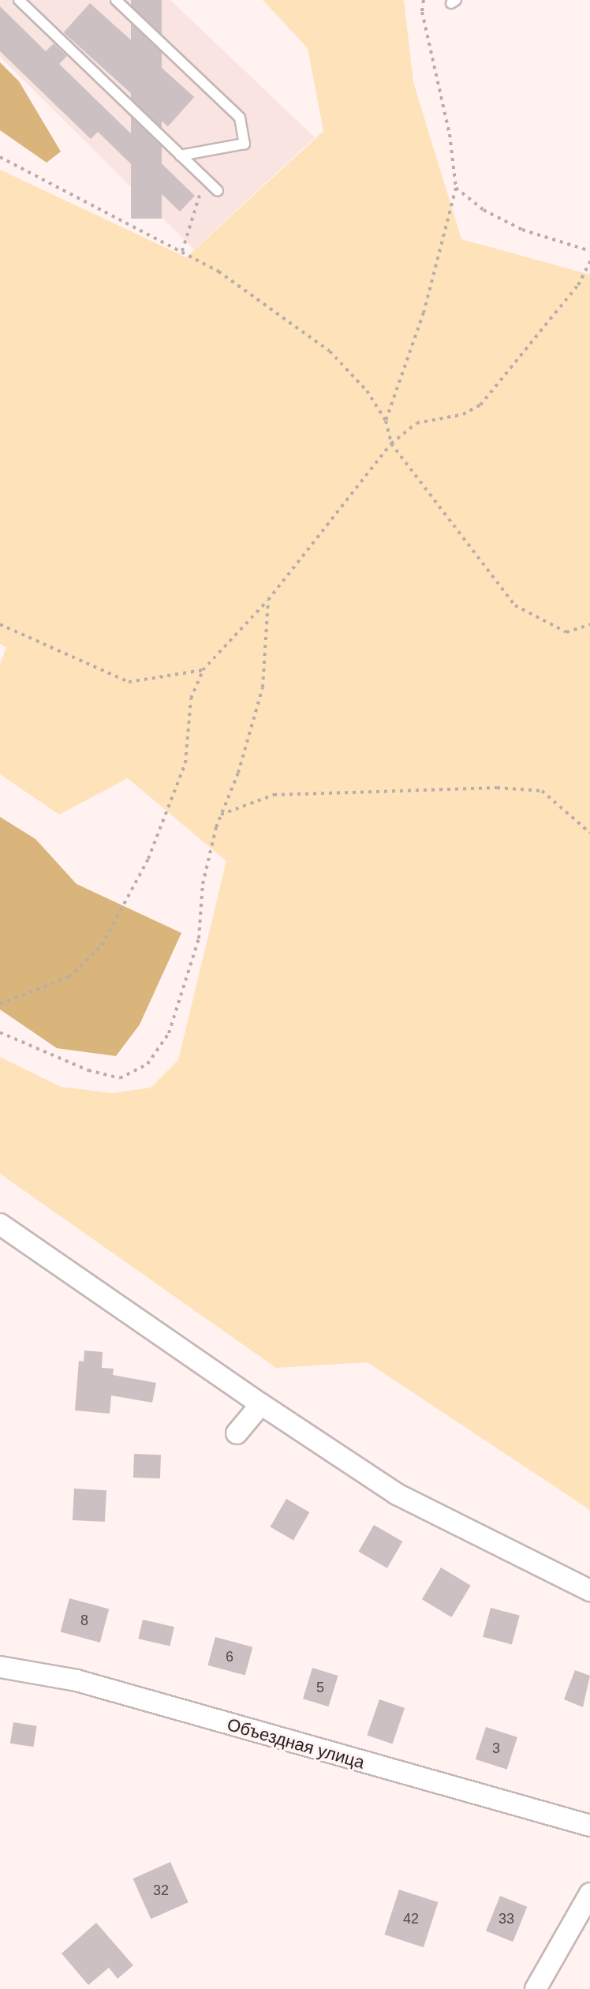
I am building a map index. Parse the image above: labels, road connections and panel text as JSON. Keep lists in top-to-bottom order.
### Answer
{
  "streets": {
    "street": ["Объездная улица"]
  },
  "house_numbers": [
    "8",
    "6",
    "5",
    "3",
    "32",
    "42",
    "33"
  ]
}
